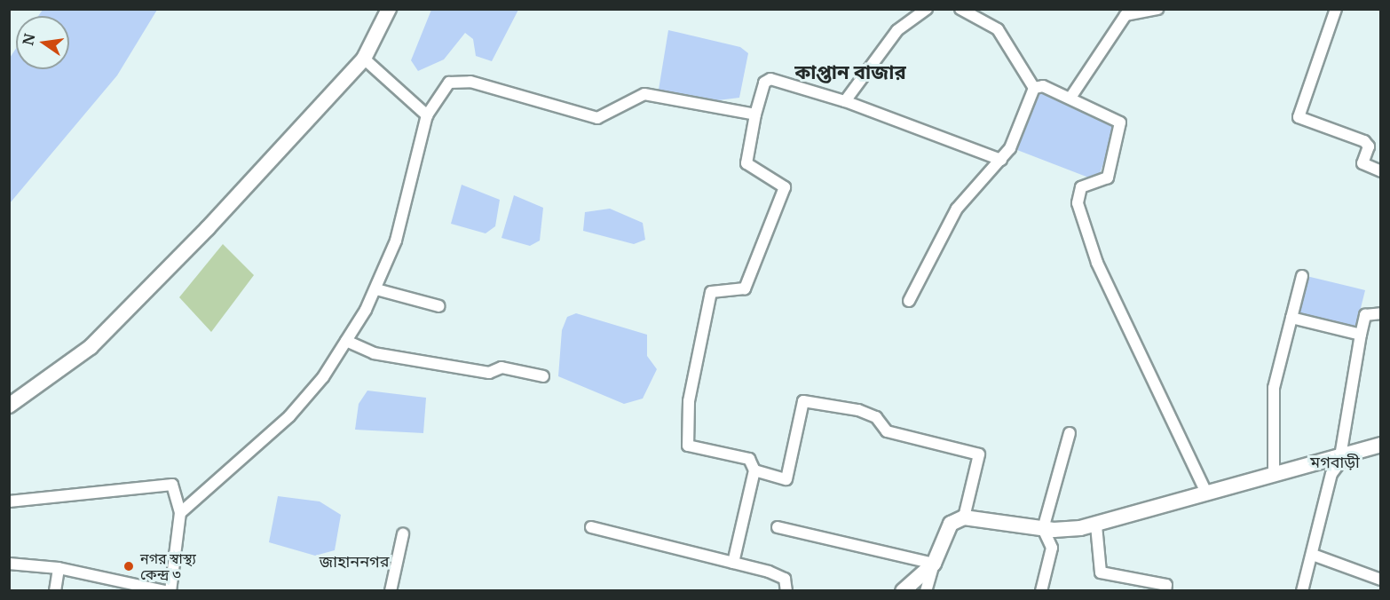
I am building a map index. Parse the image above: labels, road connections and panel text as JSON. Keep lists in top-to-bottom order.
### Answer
{
  "districts": ["কাপ্তান বাজার", "মগবাড়ী", "জাহাননগর"],
  "places": ["নগর স্বাস্থ্য কেন্দ্র ৩"],
  "north": "left"
}
